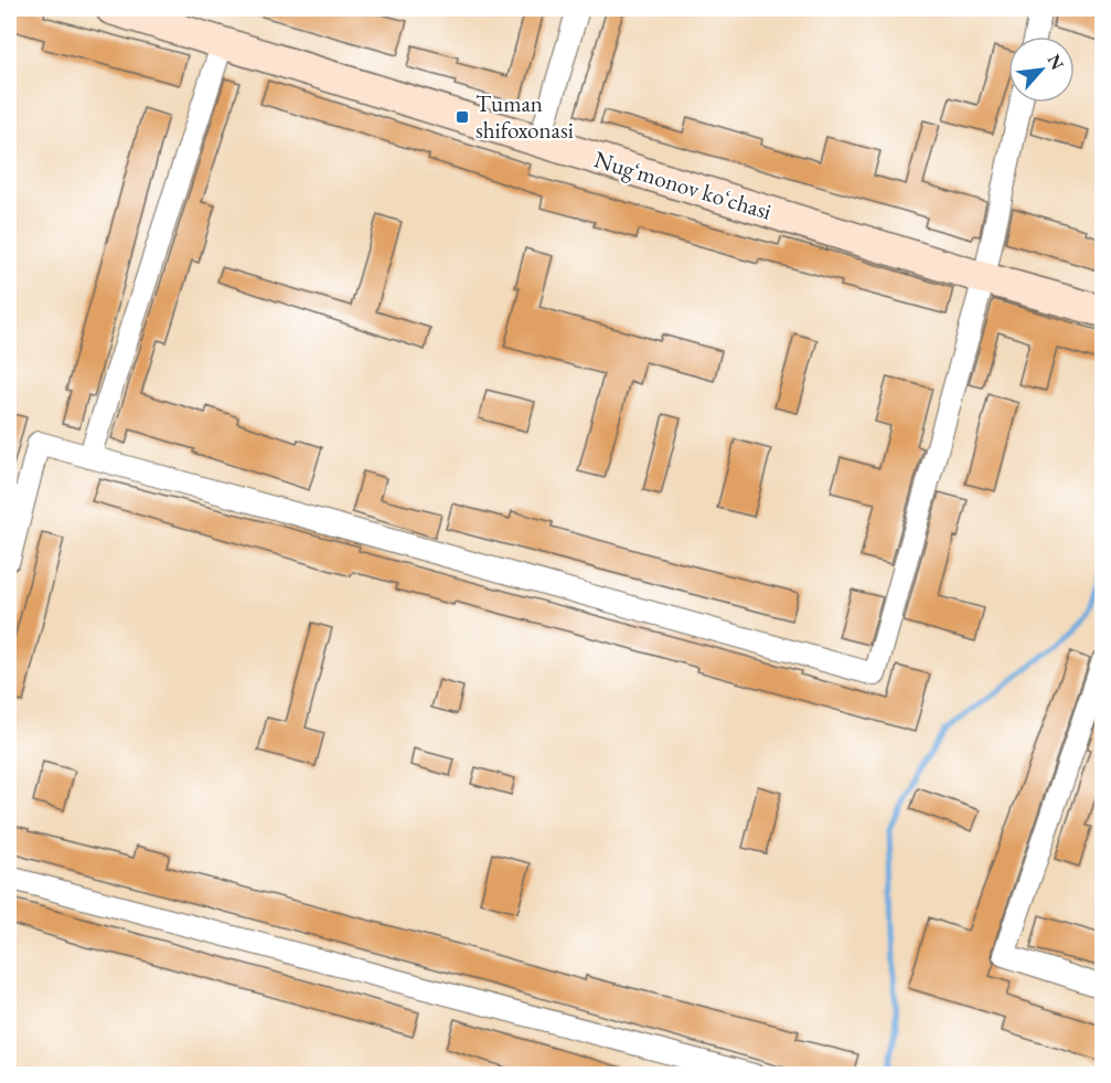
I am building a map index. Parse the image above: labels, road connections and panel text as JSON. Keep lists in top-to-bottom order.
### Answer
{
  "streets": {
    "main road": ["Nugʻmonov koʻchasi"]
  },
  "places": {
    "transit": ["Tuman shifoxonasi"]
  },
  "north": "top right"
}
